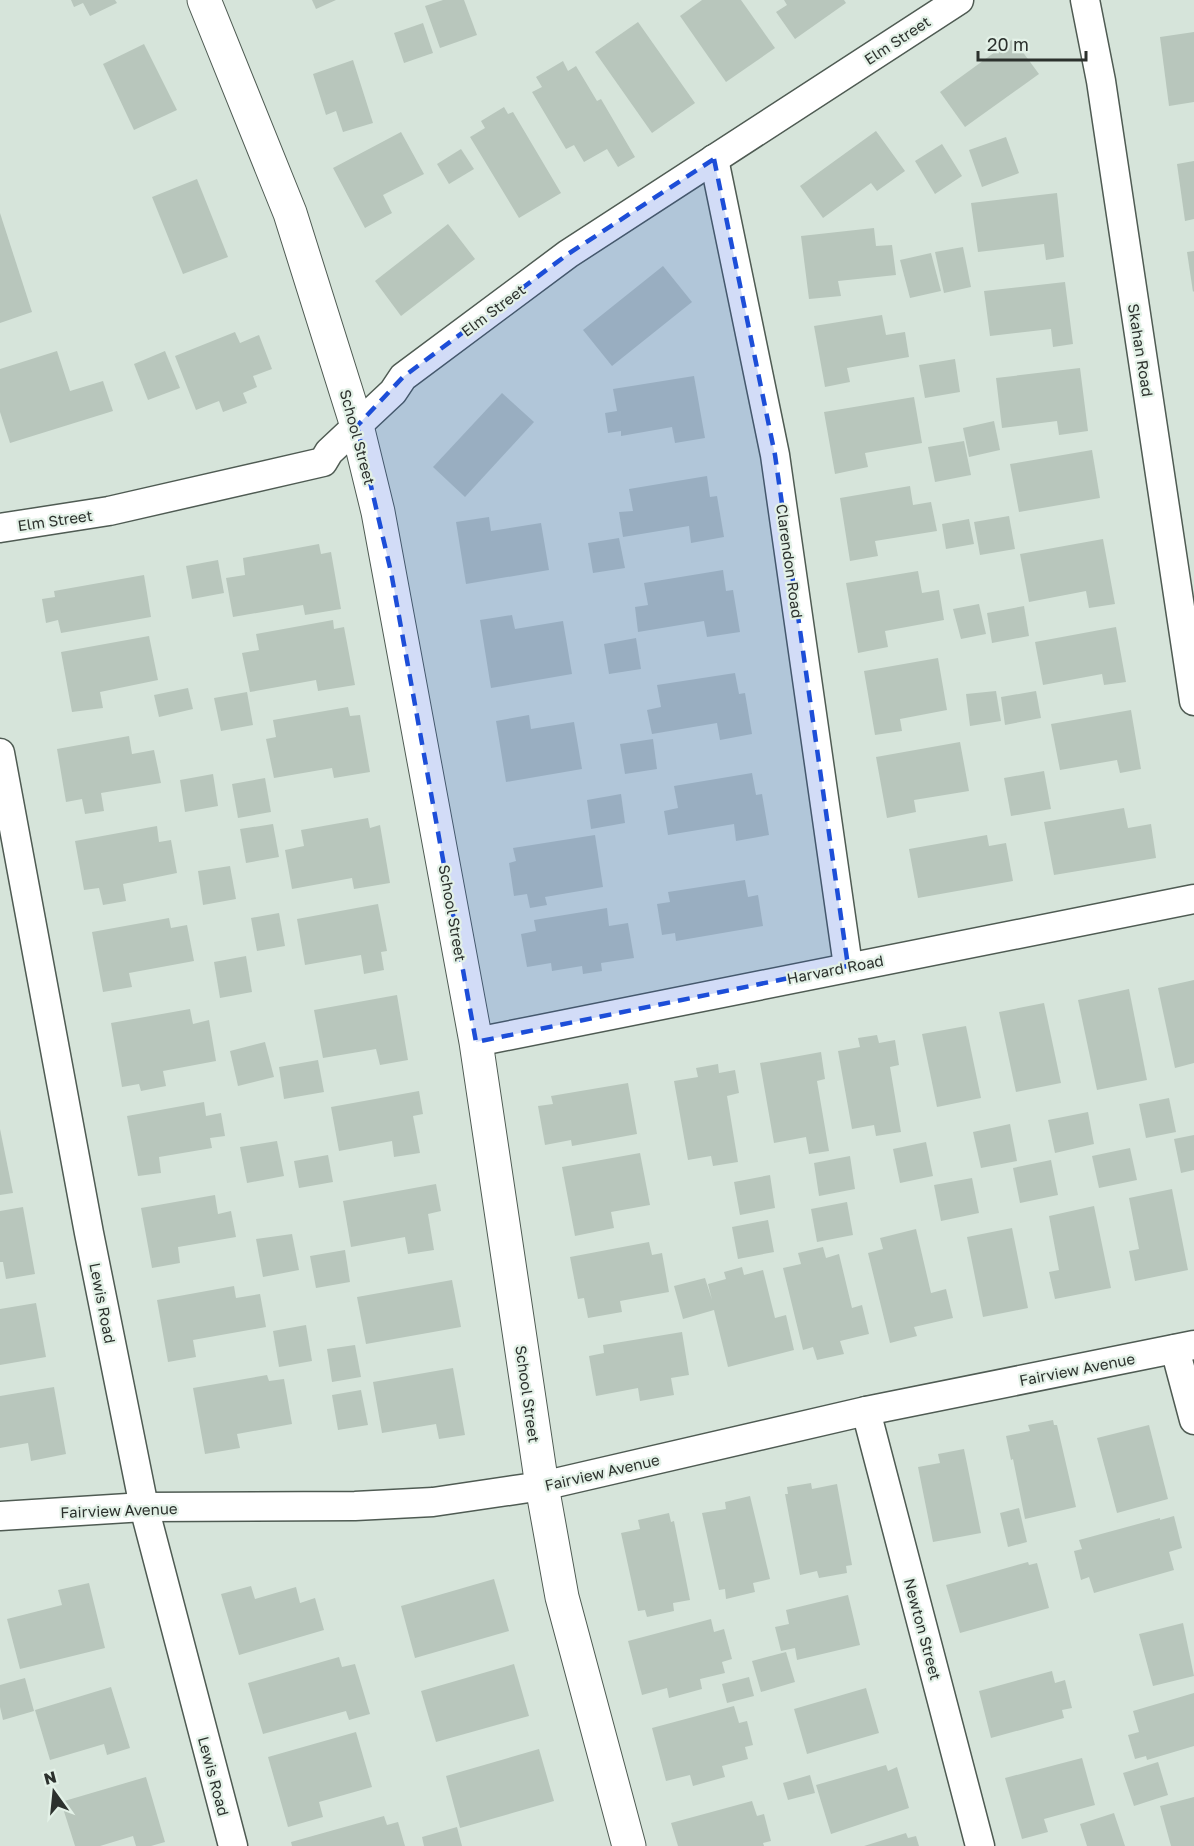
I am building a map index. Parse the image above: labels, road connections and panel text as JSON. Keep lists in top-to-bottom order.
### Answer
{
  "streets": {
    "street": [
      "Elm Street",
      "Skahan Road",
      "School Street",
      "Clarendon Road",
      "Harvard Road",
      "Lewis Road",
      "Fairview Avenue",
      "Newton Street"
    ]
  },
  "crossings": [
    ["Elm Street", "School Street"],
    ["Elm Street", "Clarendon Road"],
    ["School Street", "Harvard Road"],
    ["School Street", "Fairview Avenue"],
    ["Clarendon Road", "Harvard Road"],
    ["Lewis Road", "Fairview Avenue"],
    ["Fairview Avenue", "Newton Street"]
  ],
  "scale_bar": "20 m",
  "north": "top"
}
